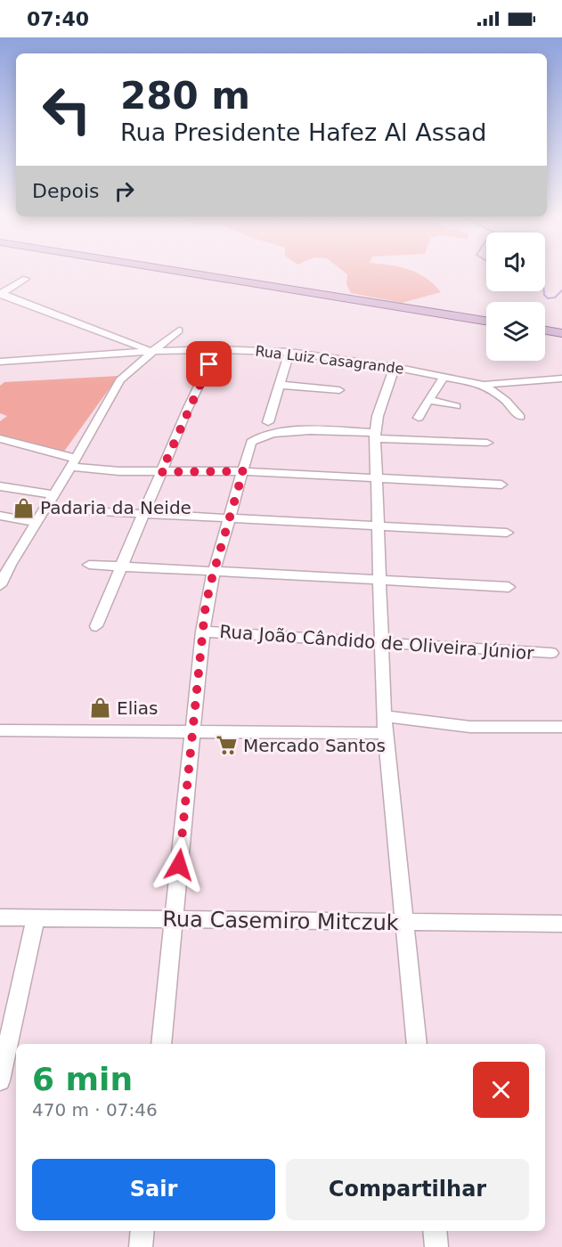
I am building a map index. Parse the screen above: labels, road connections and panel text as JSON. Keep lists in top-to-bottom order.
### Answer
{
  "streets": {
    "street": ["Rua Luiz Casagrande", "Rua João Cândido de Oliveira Júnior", "Rua Casemiro Mitczuk"]
  },
  "places": {
    "shop": ["Padaria da Neide", "Elias"],
    "supermarket": ["Mercado Santos"]
  },
  "page": {
    "status": "07:40",
    "turn": ["280 m", "Rua Presidente Hafez Al Assad"],
    "then": "Depois",
    "heading": ["6 min", "470 m · 07:46"],
    "buttons": ["Sair", "Compartilhar"]
  }
}
